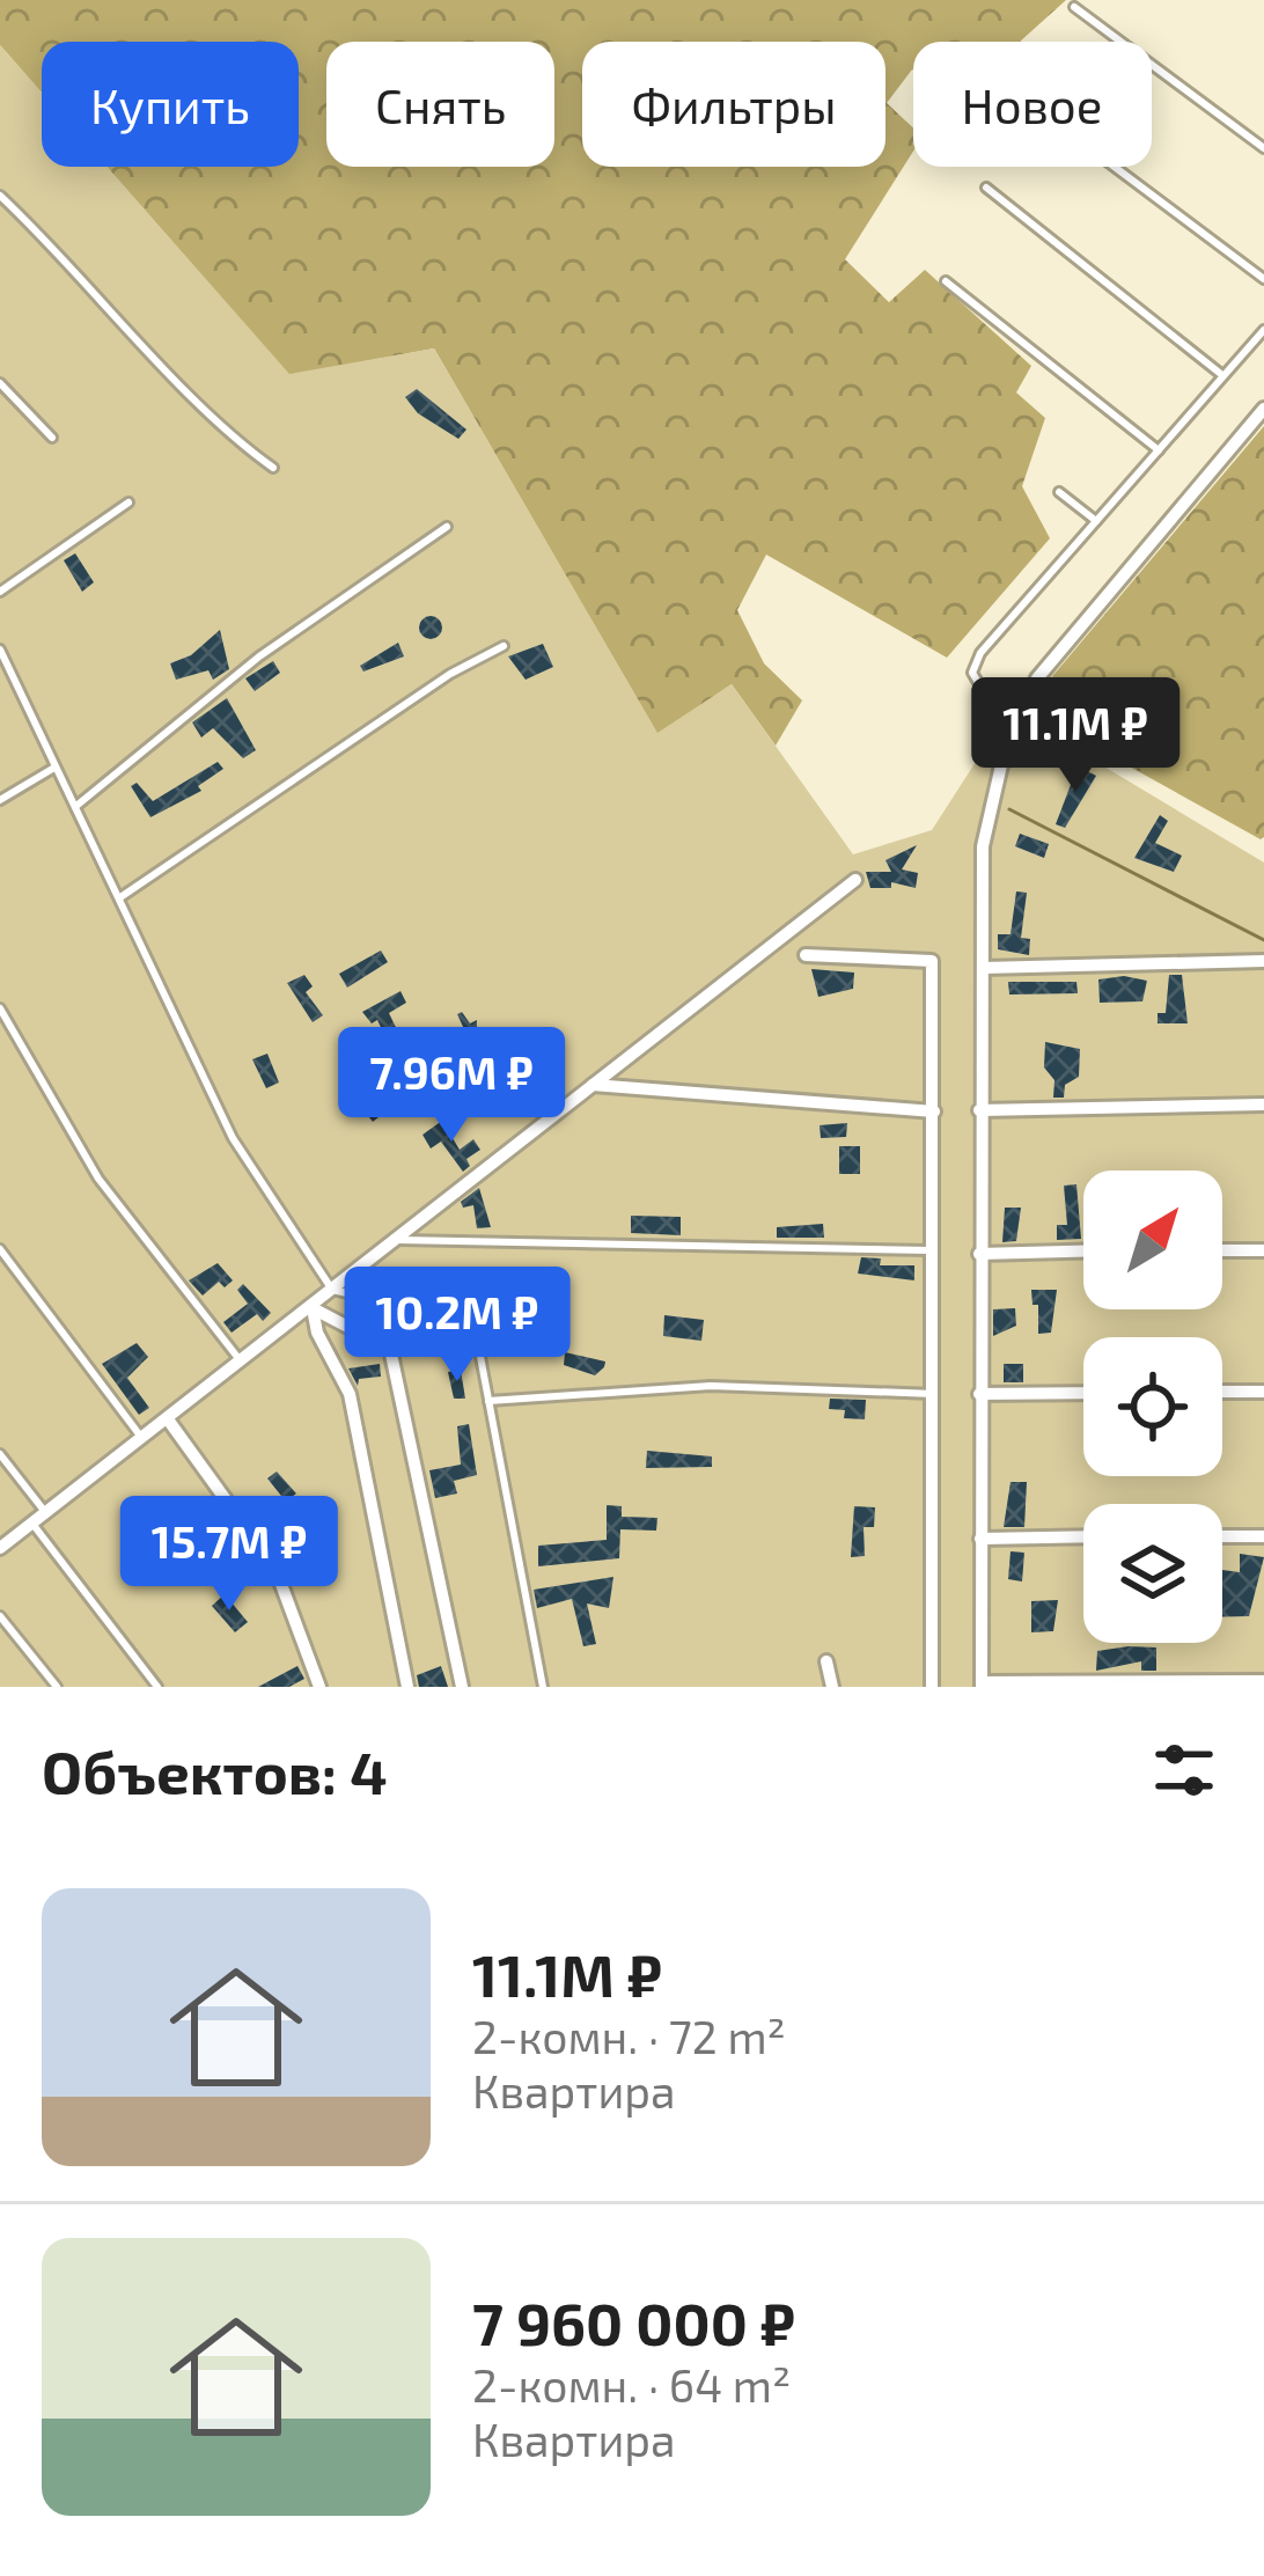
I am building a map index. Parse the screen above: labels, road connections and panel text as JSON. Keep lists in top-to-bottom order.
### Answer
{
  "north": "top right",
  "page": {
    "chip": [
      "Купить",
      "Снять",
      "Фильтры",
      "Новое"
    ],
    "price": [
      "11.1M ₽",
      "7.96M ₽",
      "10.2M ₽",
      "15.7M ₽"
    ],
    "heading": "Объектов: 4",
    "list": [
      {
        "name": "11.1M ₽",
        "note": "2-комн. · 72 m² · Квартира"
      },
      {
        "name": "7 960 000 ₽",
        "note": "2-комн. · 64 m² · Квартира"
      }
    ]
  }
}
